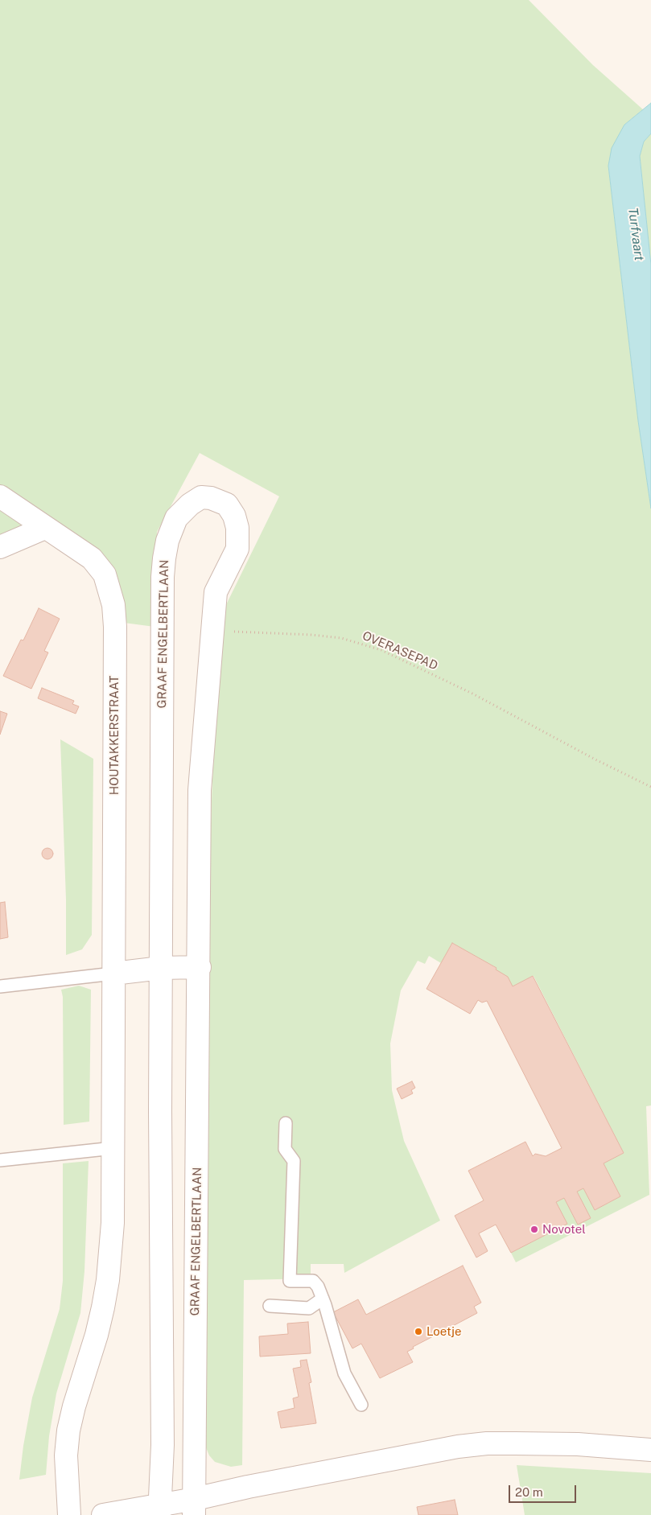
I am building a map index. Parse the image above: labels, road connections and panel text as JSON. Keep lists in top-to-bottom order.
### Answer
{
  "streets": {
    "street": ["GRAAF ENGELBERTLAAN", "HOUTAKKERSTRAAT"],
    "path": ["OVERASEPAD"]
  },
  "crossings": [
    ["GRAAF ENGELBERTLAAN", "OVERASEPAD"]
  ],
  "water": ["Turfvaart"],
  "places": ["Novotel", "Loetje"],
  "scale_bar": "20 m"
}
